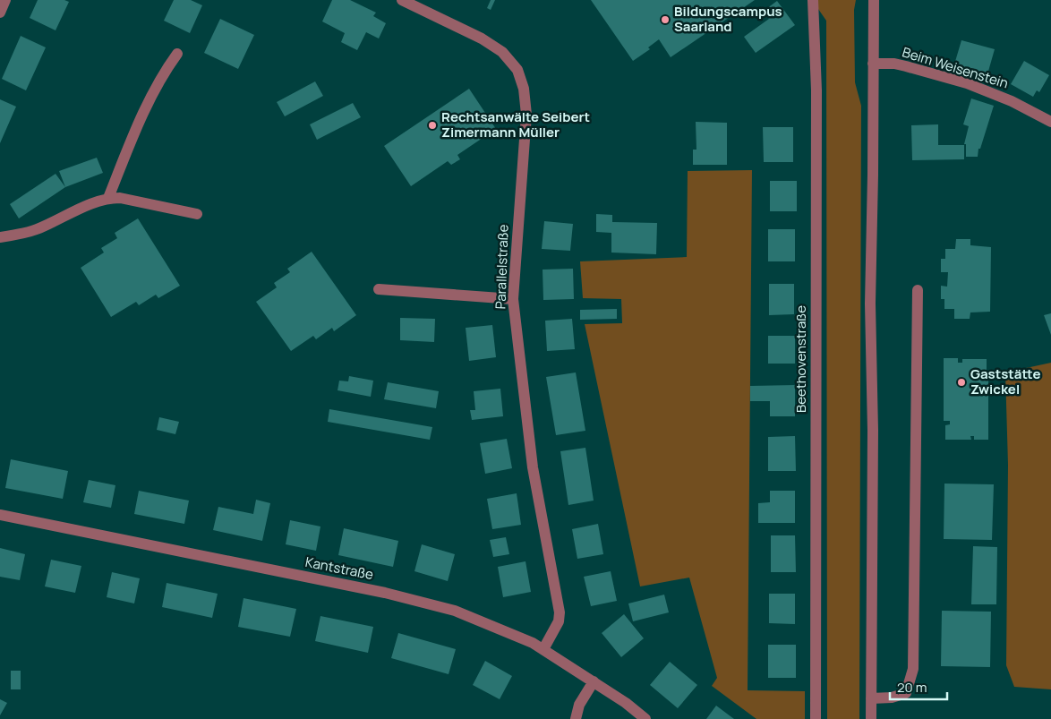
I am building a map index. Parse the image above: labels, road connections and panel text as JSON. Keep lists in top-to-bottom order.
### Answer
{
  "streets": {
    "street": [
      "Beim Weisenstein",
      "Parallelstraße",
      "Beethovenstraße",
      "Kantstraße"
    ]
  },
  "crossings": [
    ["Parallelstraße", "Kantstraße"]
  ],
  "places": ["Bildungscampus Saarland", "Rechtsanwälte Seibert Zimermann Müller", "Gaststätte Zwickel"],
  "scale_bar": "20 m"
}
